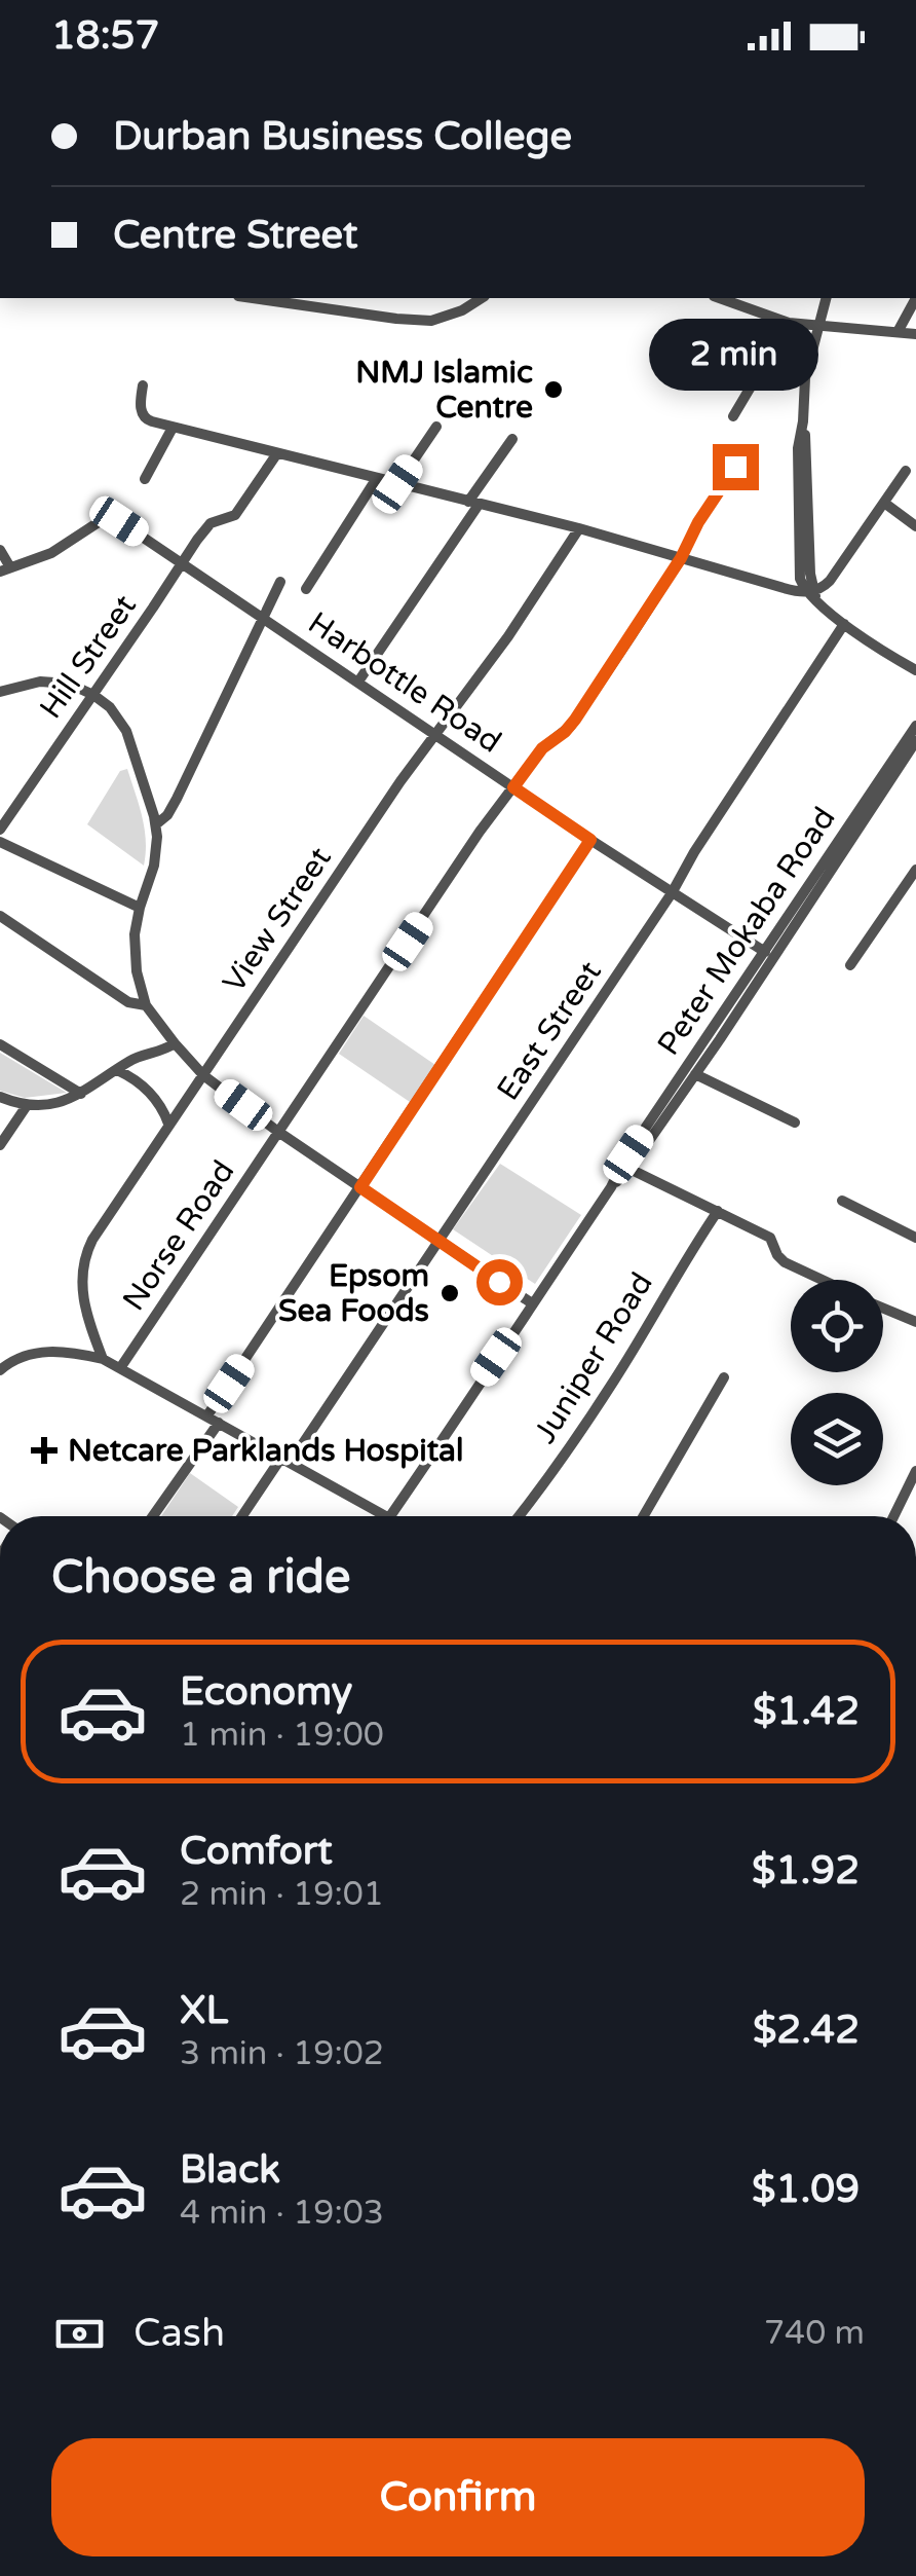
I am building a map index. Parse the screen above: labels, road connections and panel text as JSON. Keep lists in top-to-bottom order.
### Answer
{
  "streets": {
    "street": [
      "Hill Street",
      "Harbottle Road",
      "View Street",
      "Peter Mokaba Road",
      "East Street",
      "Norse Road",
      "Juniper Road"
    ]
  },
  "crossings": [
    ["Hill Street", "Harbottle Road"],
    ["Harbottle Road", "View Street"],
    ["Harbottle Road", "Peter Mokaba Road"],
    ["Harbottle Road", "East Street"],
    ["Harbottle Road", "Norse Road"]
  ],
  "places": {
    "other": ["NMJ Islamic Centre", "Epsom Sea Foods"],
    "health": ["Netcare Parklands Hospital"]
  },
  "page": {
    "status": "18:57",
    "banner": ["Durban Business College", "Centre Street"],
    "bubble": "2 min",
    "heading": "Choose a ride",
    "list": [
      {
        "name": "Economy",
        "note": "1 min · 19:00",
        "value": "$1.42"
      },
      {
        "name": "Comfort",
        "note": "2 min · 19:01",
        "value": "$1.92"
      },
      {
        "name": "XL",
        "note": "3 min · 19:02",
        "value": "$2.42"
      },
      {
        "name": "Black",
        "note": "4 min · 19:03",
        "value": "$1.09"
      }
    ],
    "pay": ["Cash", "740 m"],
    "buttons": "Confirm"
  }
}
